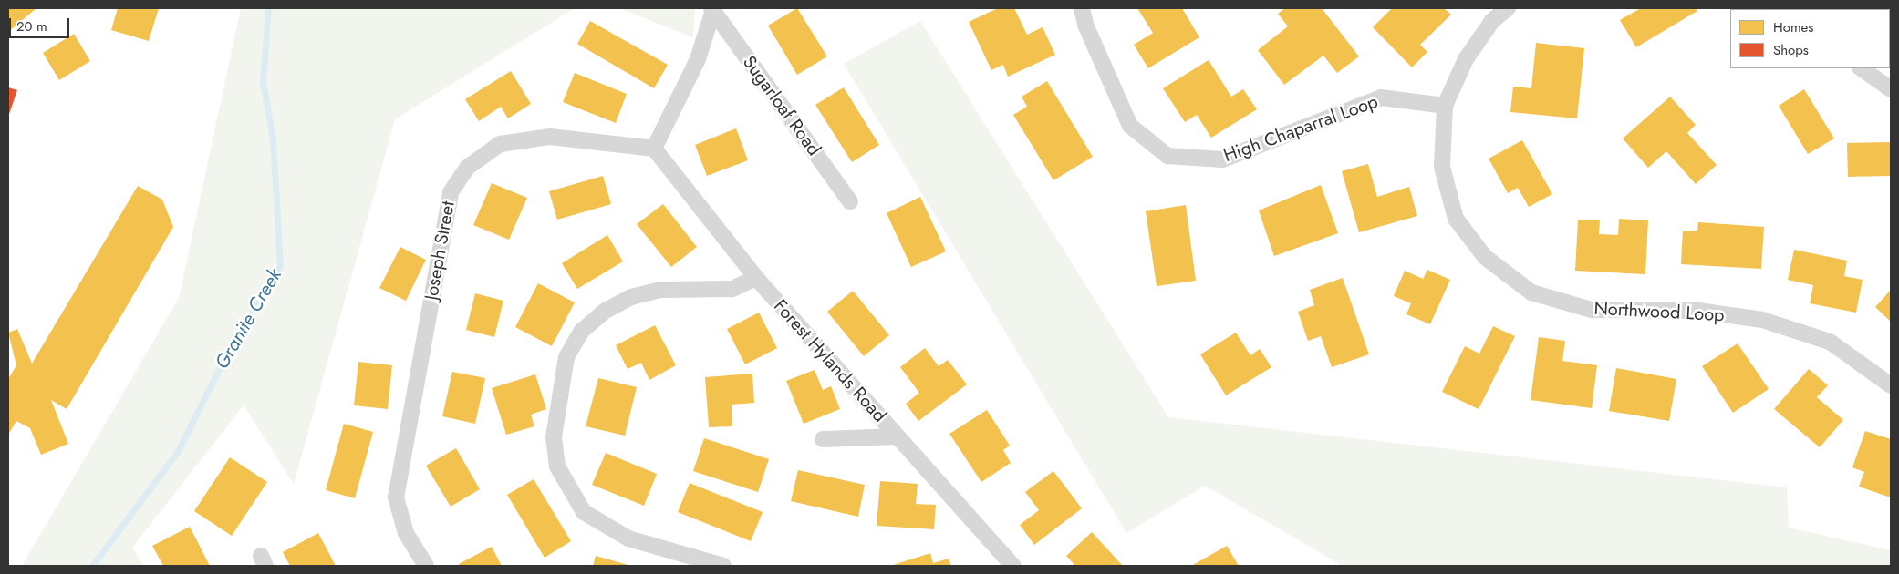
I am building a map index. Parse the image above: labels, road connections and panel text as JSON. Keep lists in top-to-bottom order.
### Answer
{
  "streets": {
    "street": [
      "Sugarloaf Road",
      "High Chaparral Loop",
      "Joseph Street",
      "Northwood Loop",
      "Forest Hylands Road"
    ]
  },
  "crossings": [
    ["High Chaparral Loop", "Northwood Loop"],
    ["Joseph Street", "Forest Hylands Road"]
  ],
  "water": ["Granite Creek"],
  "legend": ["Homes", "Shops"],
  "scale_bar": "20 m"
}
